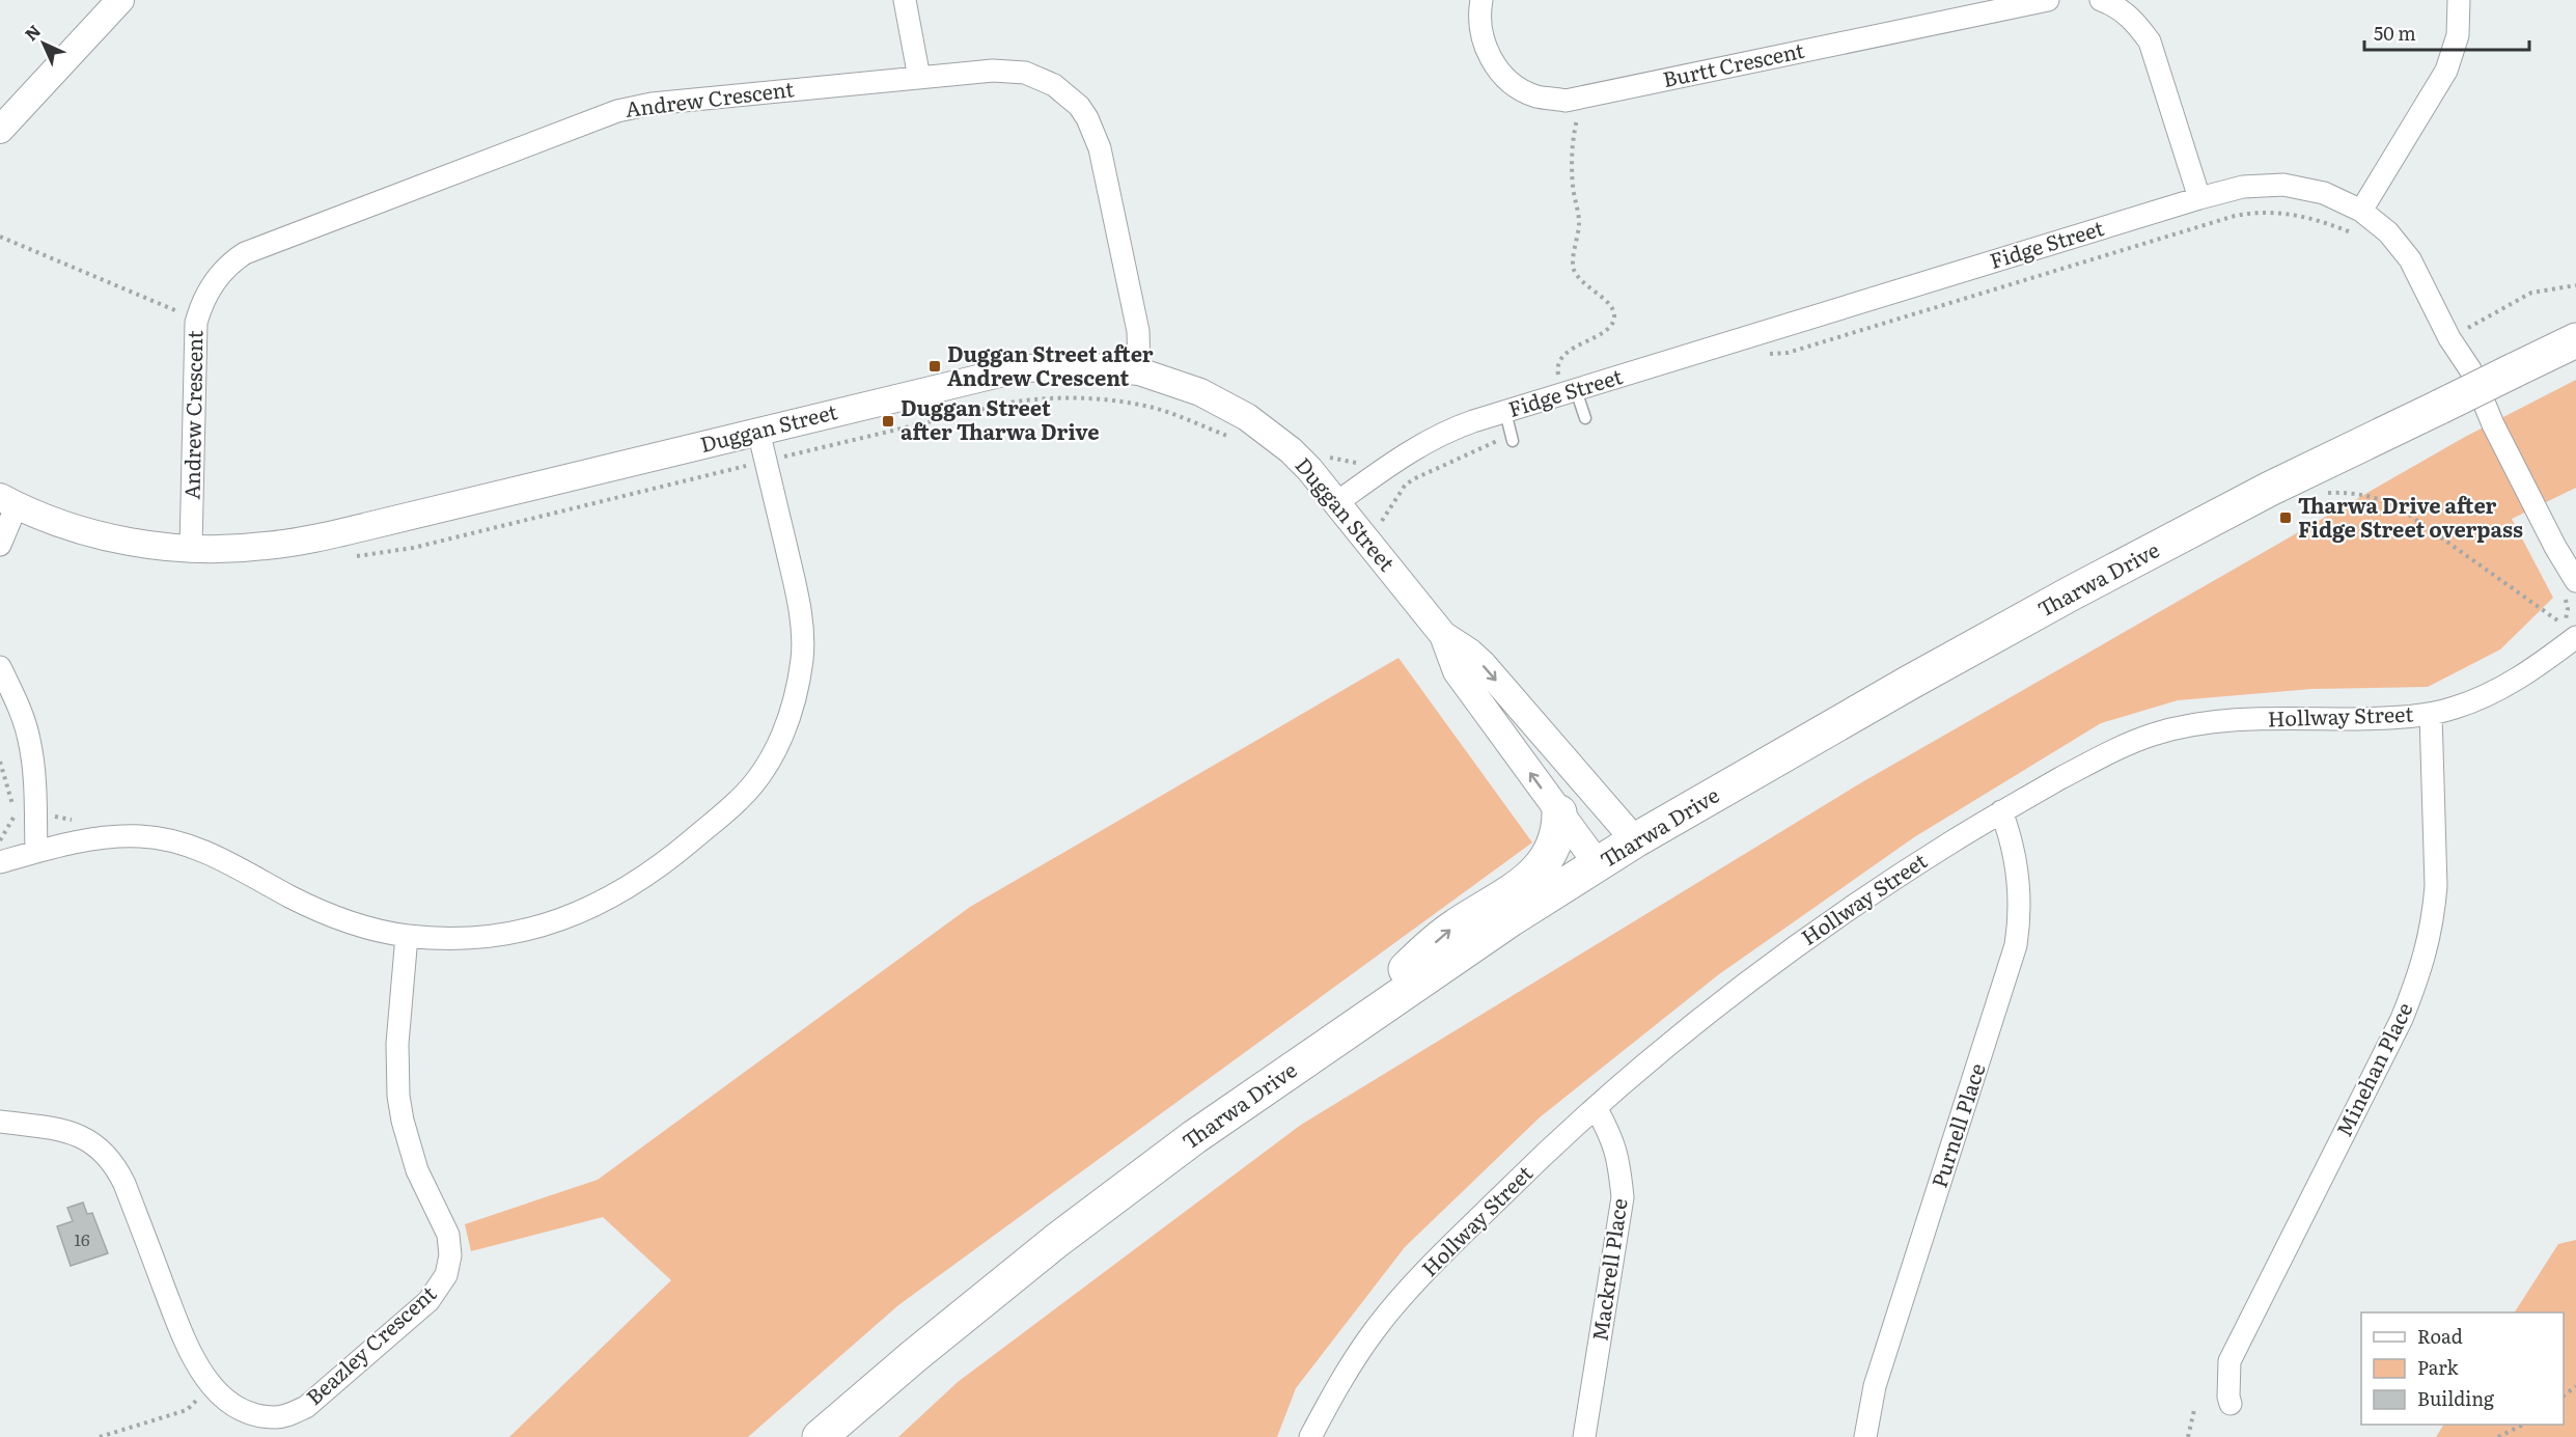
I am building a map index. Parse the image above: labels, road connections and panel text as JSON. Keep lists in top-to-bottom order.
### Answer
{
  "streets": {
    "main road": ["Tharwa Drive"],
    "street": [
      "Burtt Crescent",
      "Andrew Crescent",
      "Fidge Street",
      "Duggan Street",
      "Hollway Street",
      "Minehan Place",
      "Purnell Place",
      "Mackrell Place",
      "Beazley Crescent"
    ]
  },
  "crossings": [
    ["Andrew Crescent", "Duggan Street"],
    ["Fidge Street", "Duggan Street"],
    ["Duggan Street", "Tharwa Drive"],
    ["Hollway Street", "Minehan Place"],
    ["Hollway Street", "Purnell Place"],
    ["Hollway Street", "Mackrell Place"]
  ],
  "places": {
    "transit": ["Duggan Street after Andrew Crescent", "Duggan Street after Tharwa Drive", "Tharwa Drive after Fidge Street overpass"]
  },
  "house_numbers": ["16"],
  "legend": ["Road", "Park", "Building"],
  "scale_bar": "50 m",
  "north": "top left"
}
